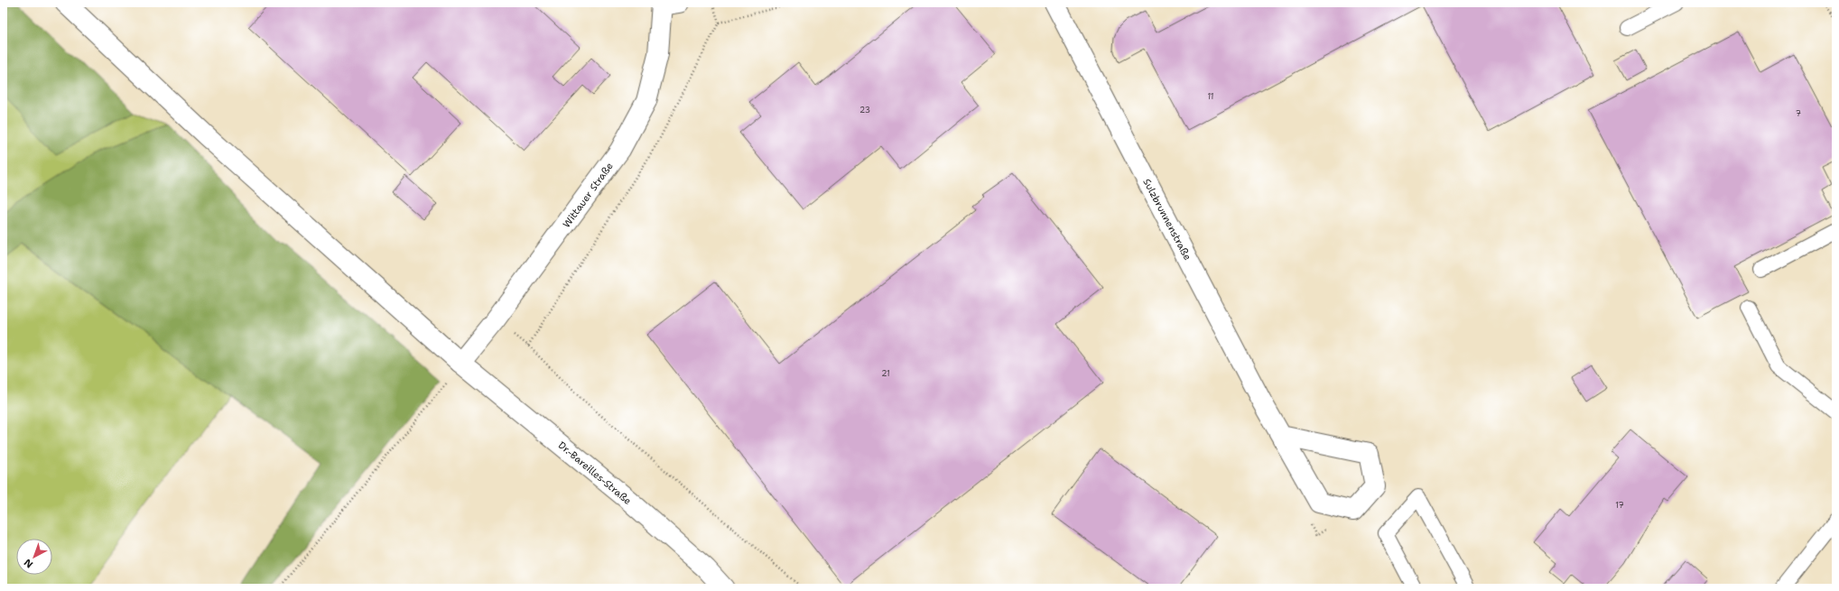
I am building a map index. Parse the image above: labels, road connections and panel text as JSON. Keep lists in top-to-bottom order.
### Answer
{
  "streets": {
    "street": ["Wittauer Straße", "Sulzbrunnenstraße", "Dr.-Bareilles-Straße"]
  },
  "crossings": [
    ["Wittauer Straße", "Dr.-Bareilles-Straße"]
  ],
  "house_numbers": [
    "11",
    "23",
    "7",
    "21",
    "17"
  ],
  "north": "bottom left"
}
